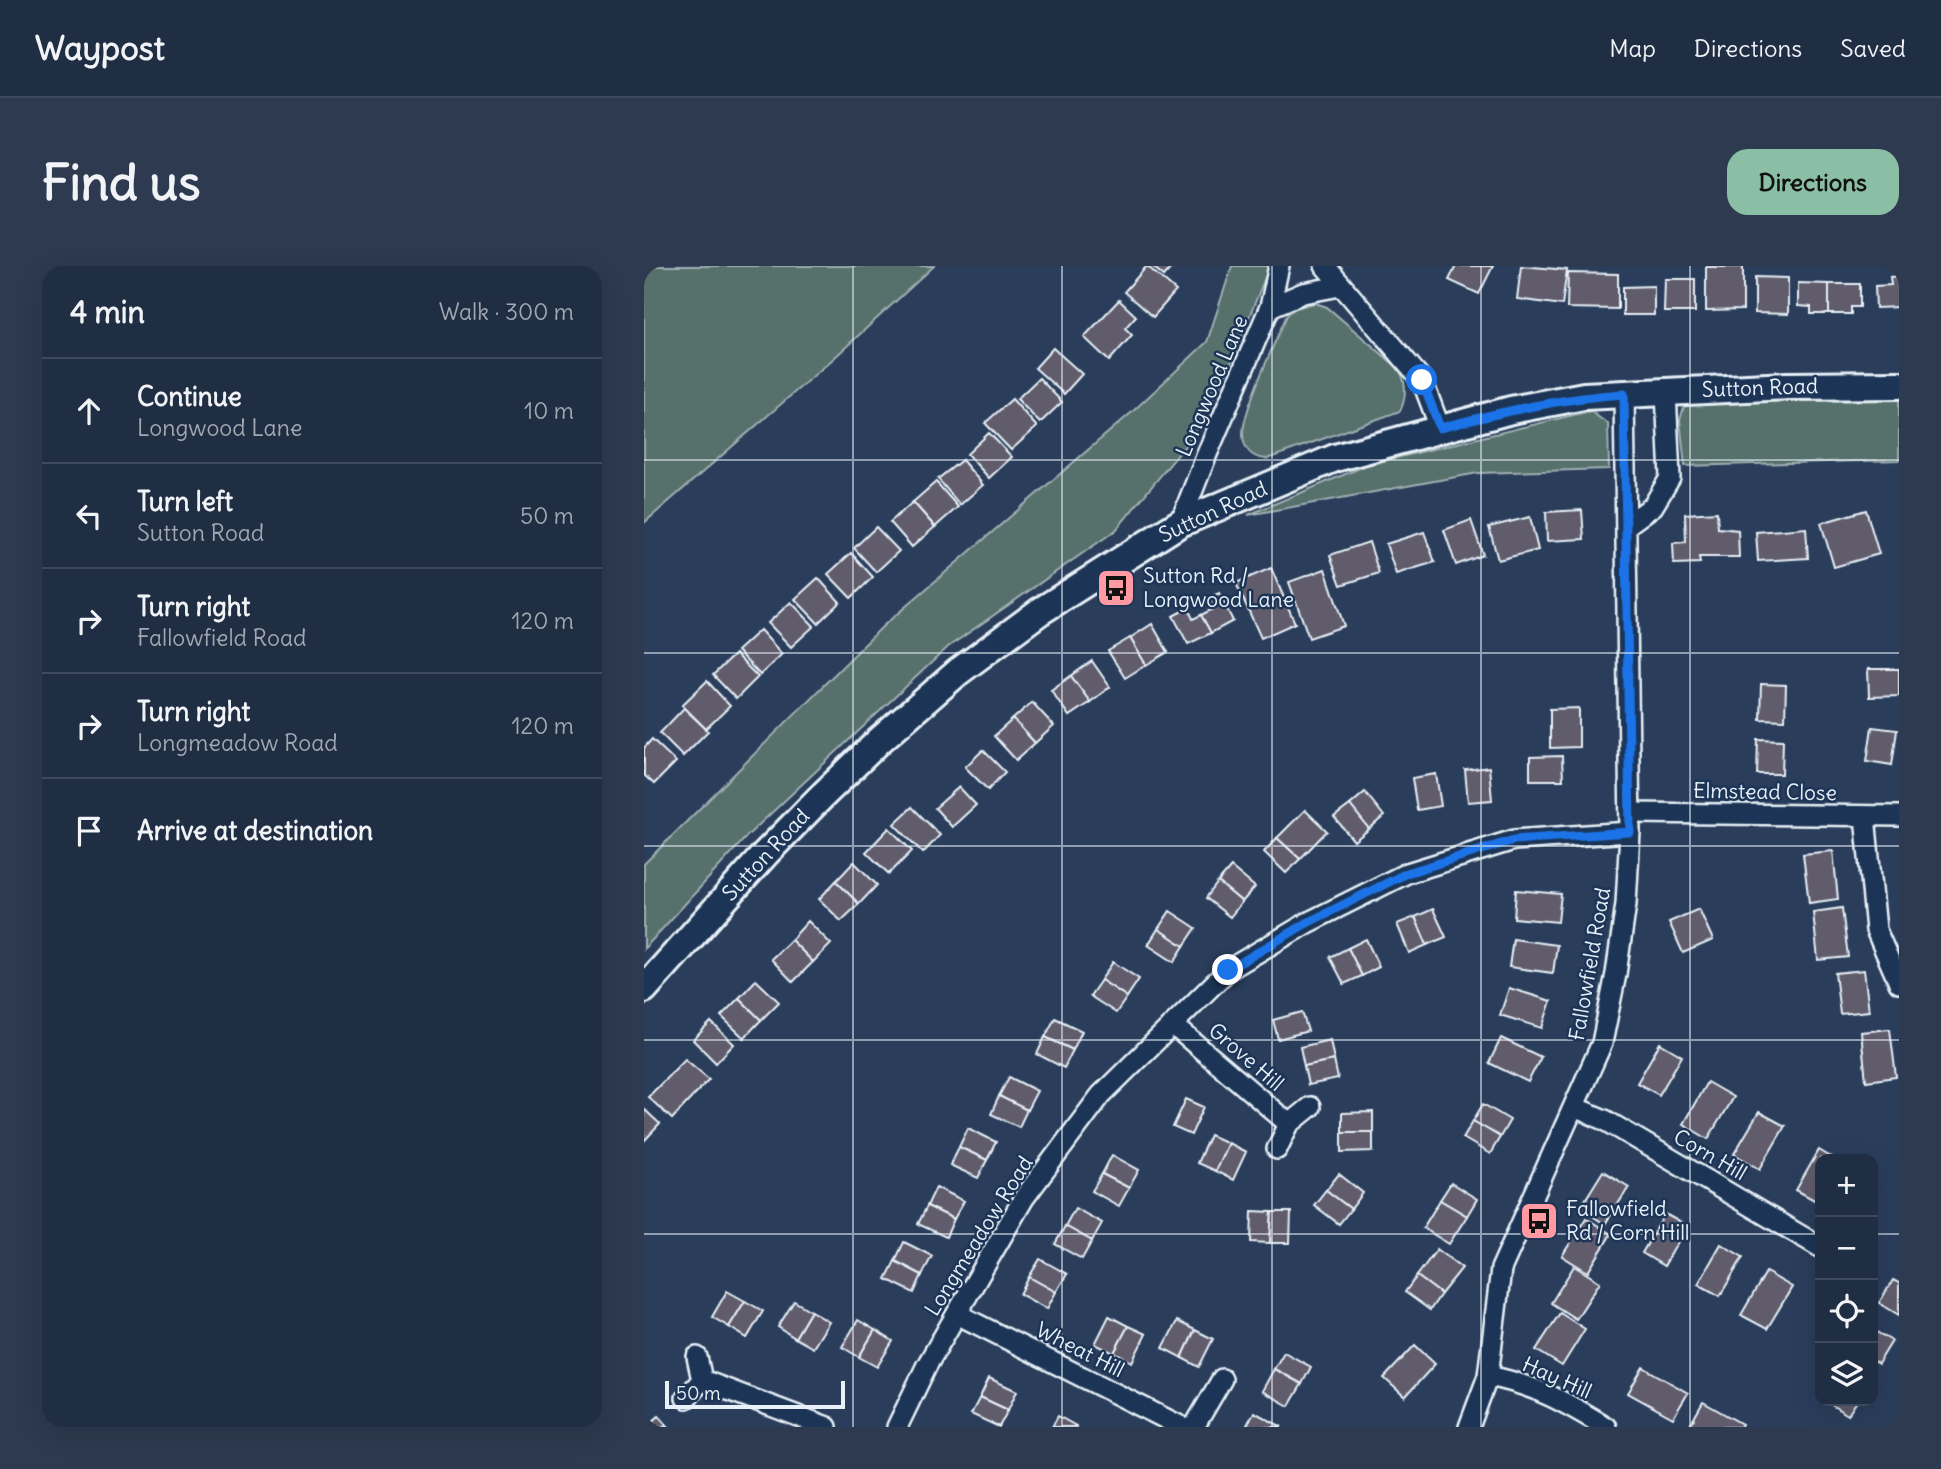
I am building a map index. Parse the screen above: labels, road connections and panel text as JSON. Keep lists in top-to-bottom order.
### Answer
{
  "streets": {
    "main road": ["Sutton Road"],
    "street": [
      "Longwood Lane",
      "Elmstead Close",
      "Fallowfield Road",
      "Grove Hill",
      "Corn Hill",
      "Longmeadow Road",
      "Wheat Hill",
      "Hay Hill"
    ]
  },
  "crossings": [
    ["Longwood Lane", "Sutton Road"],
    ["Sutton Road", "Fallowfield Road"],
    ["Elmstead Close", "Fallowfield Road"],
    ["Elmstead Close", "Longmeadow Road"],
    ["Fallowfield Road", "Corn Hill"],
    ["Fallowfield Road", "Longmeadow Road"],
    ["Fallowfield Road", "Hay Hill"],
    ["Grove Hill", "Longmeadow Road"],
    ["Longmeadow Road", "Wheat Hill"]
  ],
  "places": {
    "bus stop": ["Sutton Rd / Longwood Lane", "Fallowfield Rd / Corn Hill"]
  },
  "scale_bar": "50 m",
  "page": {
    "header": "Waypost",
    "nav": ["Map", "Directions", "Saved"],
    "buttons": "Directions",
    "title": "Find us",
    "heading": ["4 min", "Walk · 300 m"],
    "list": [
      ["Continue", "Longwood Lane", "10 m"],
      ["Turn left", "Sutton Road", "50 m"],
      ["Turn right", "Fallowfield Road", "120 m"],
      ["Turn right", "Longmeadow Road", "120 m"],
      "Arrive at destination"
    ],
    "map_buttons": ["+", "−"],
    "scale": "50 m"
  }
}
